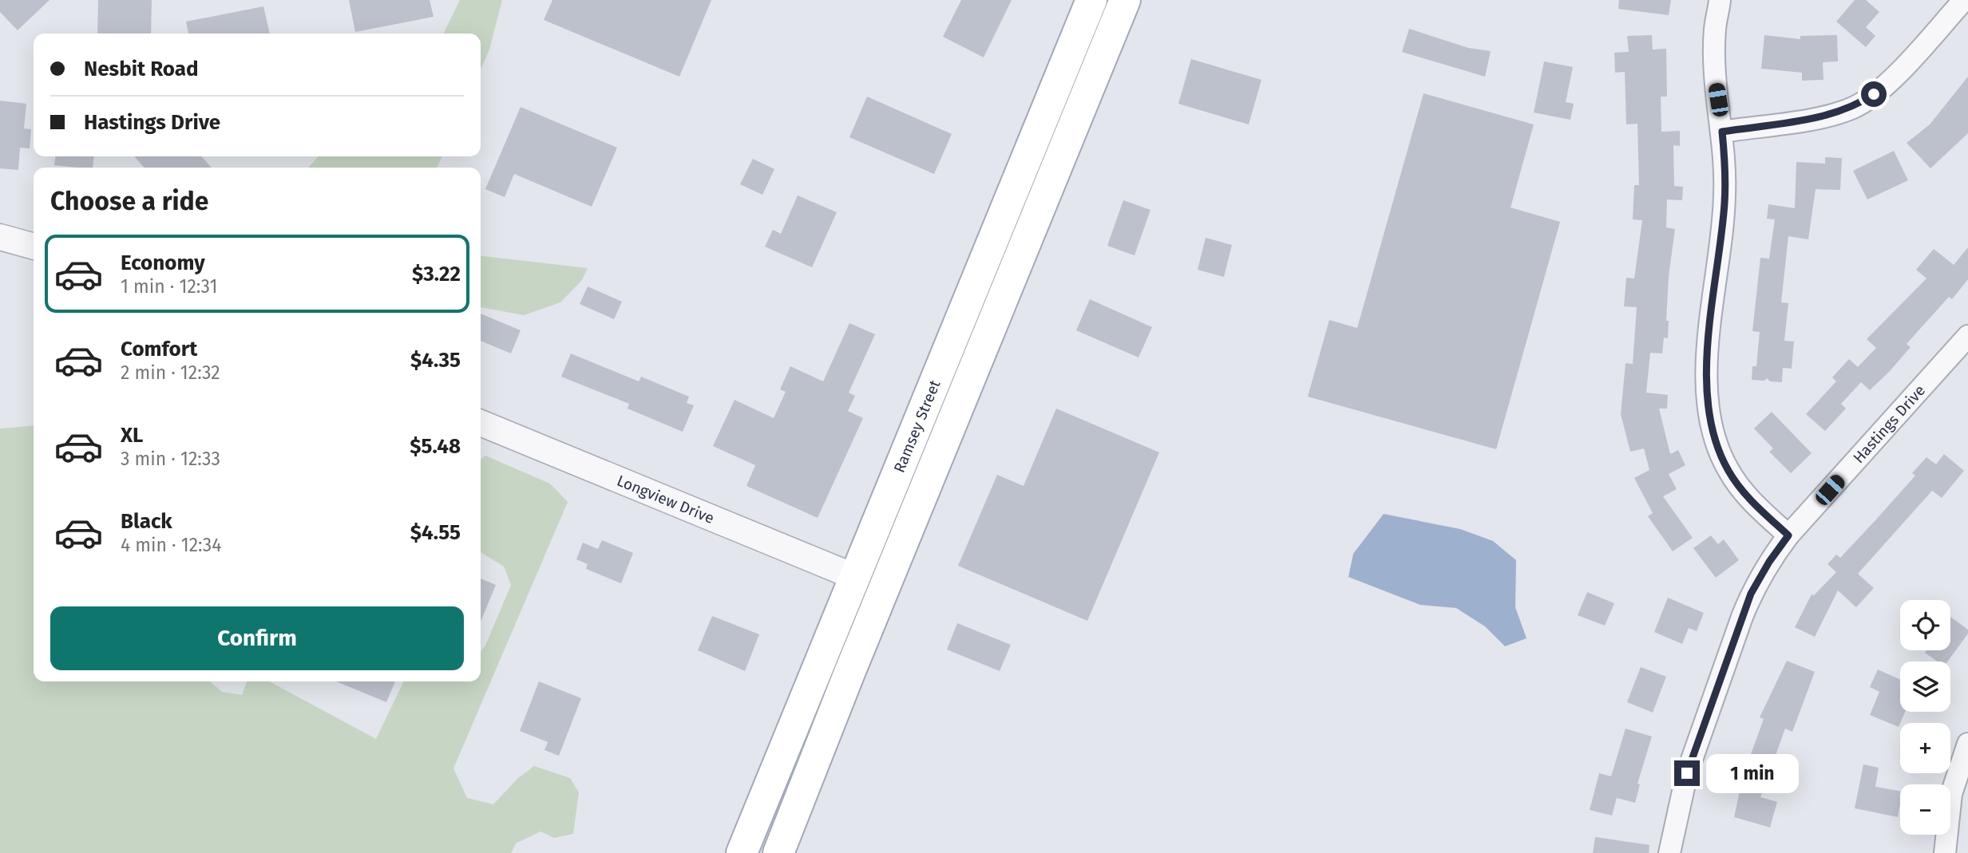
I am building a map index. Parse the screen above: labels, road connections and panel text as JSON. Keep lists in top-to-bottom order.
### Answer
{
  "streets": {
    "main road": ["Ramsey Street"],
    "street": ["Hastings Drive", "Longview Drive"]
  },
  "crossings": [
    ["Ramsey Street", "Longview Drive"]
  ],
  "page": {
    "banner": ["Nesbit Road", "Hastings Drive"],
    "heading": "Choose a ride",
    "list": [
      {
        "name": "Economy",
        "note": "1 min · 12:31",
        "value": "$3.22"
      },
      {
        "name": "Comfort",
        "note": "2 min · 12:32",
        "value": "$4.35"
      },
      {
        "name": "XL",
        "note": "3 min · 12:33",
        "value": "$5.48"
      },
      {
        "name": "Black",
        "note": "4 min · 12:34",
        "value": "$4.55"
      }
    ],
    "buttons": "Confirm",
    "map_buttons": ["+", "−"],
    "bubble": "1 min"
  }
}
